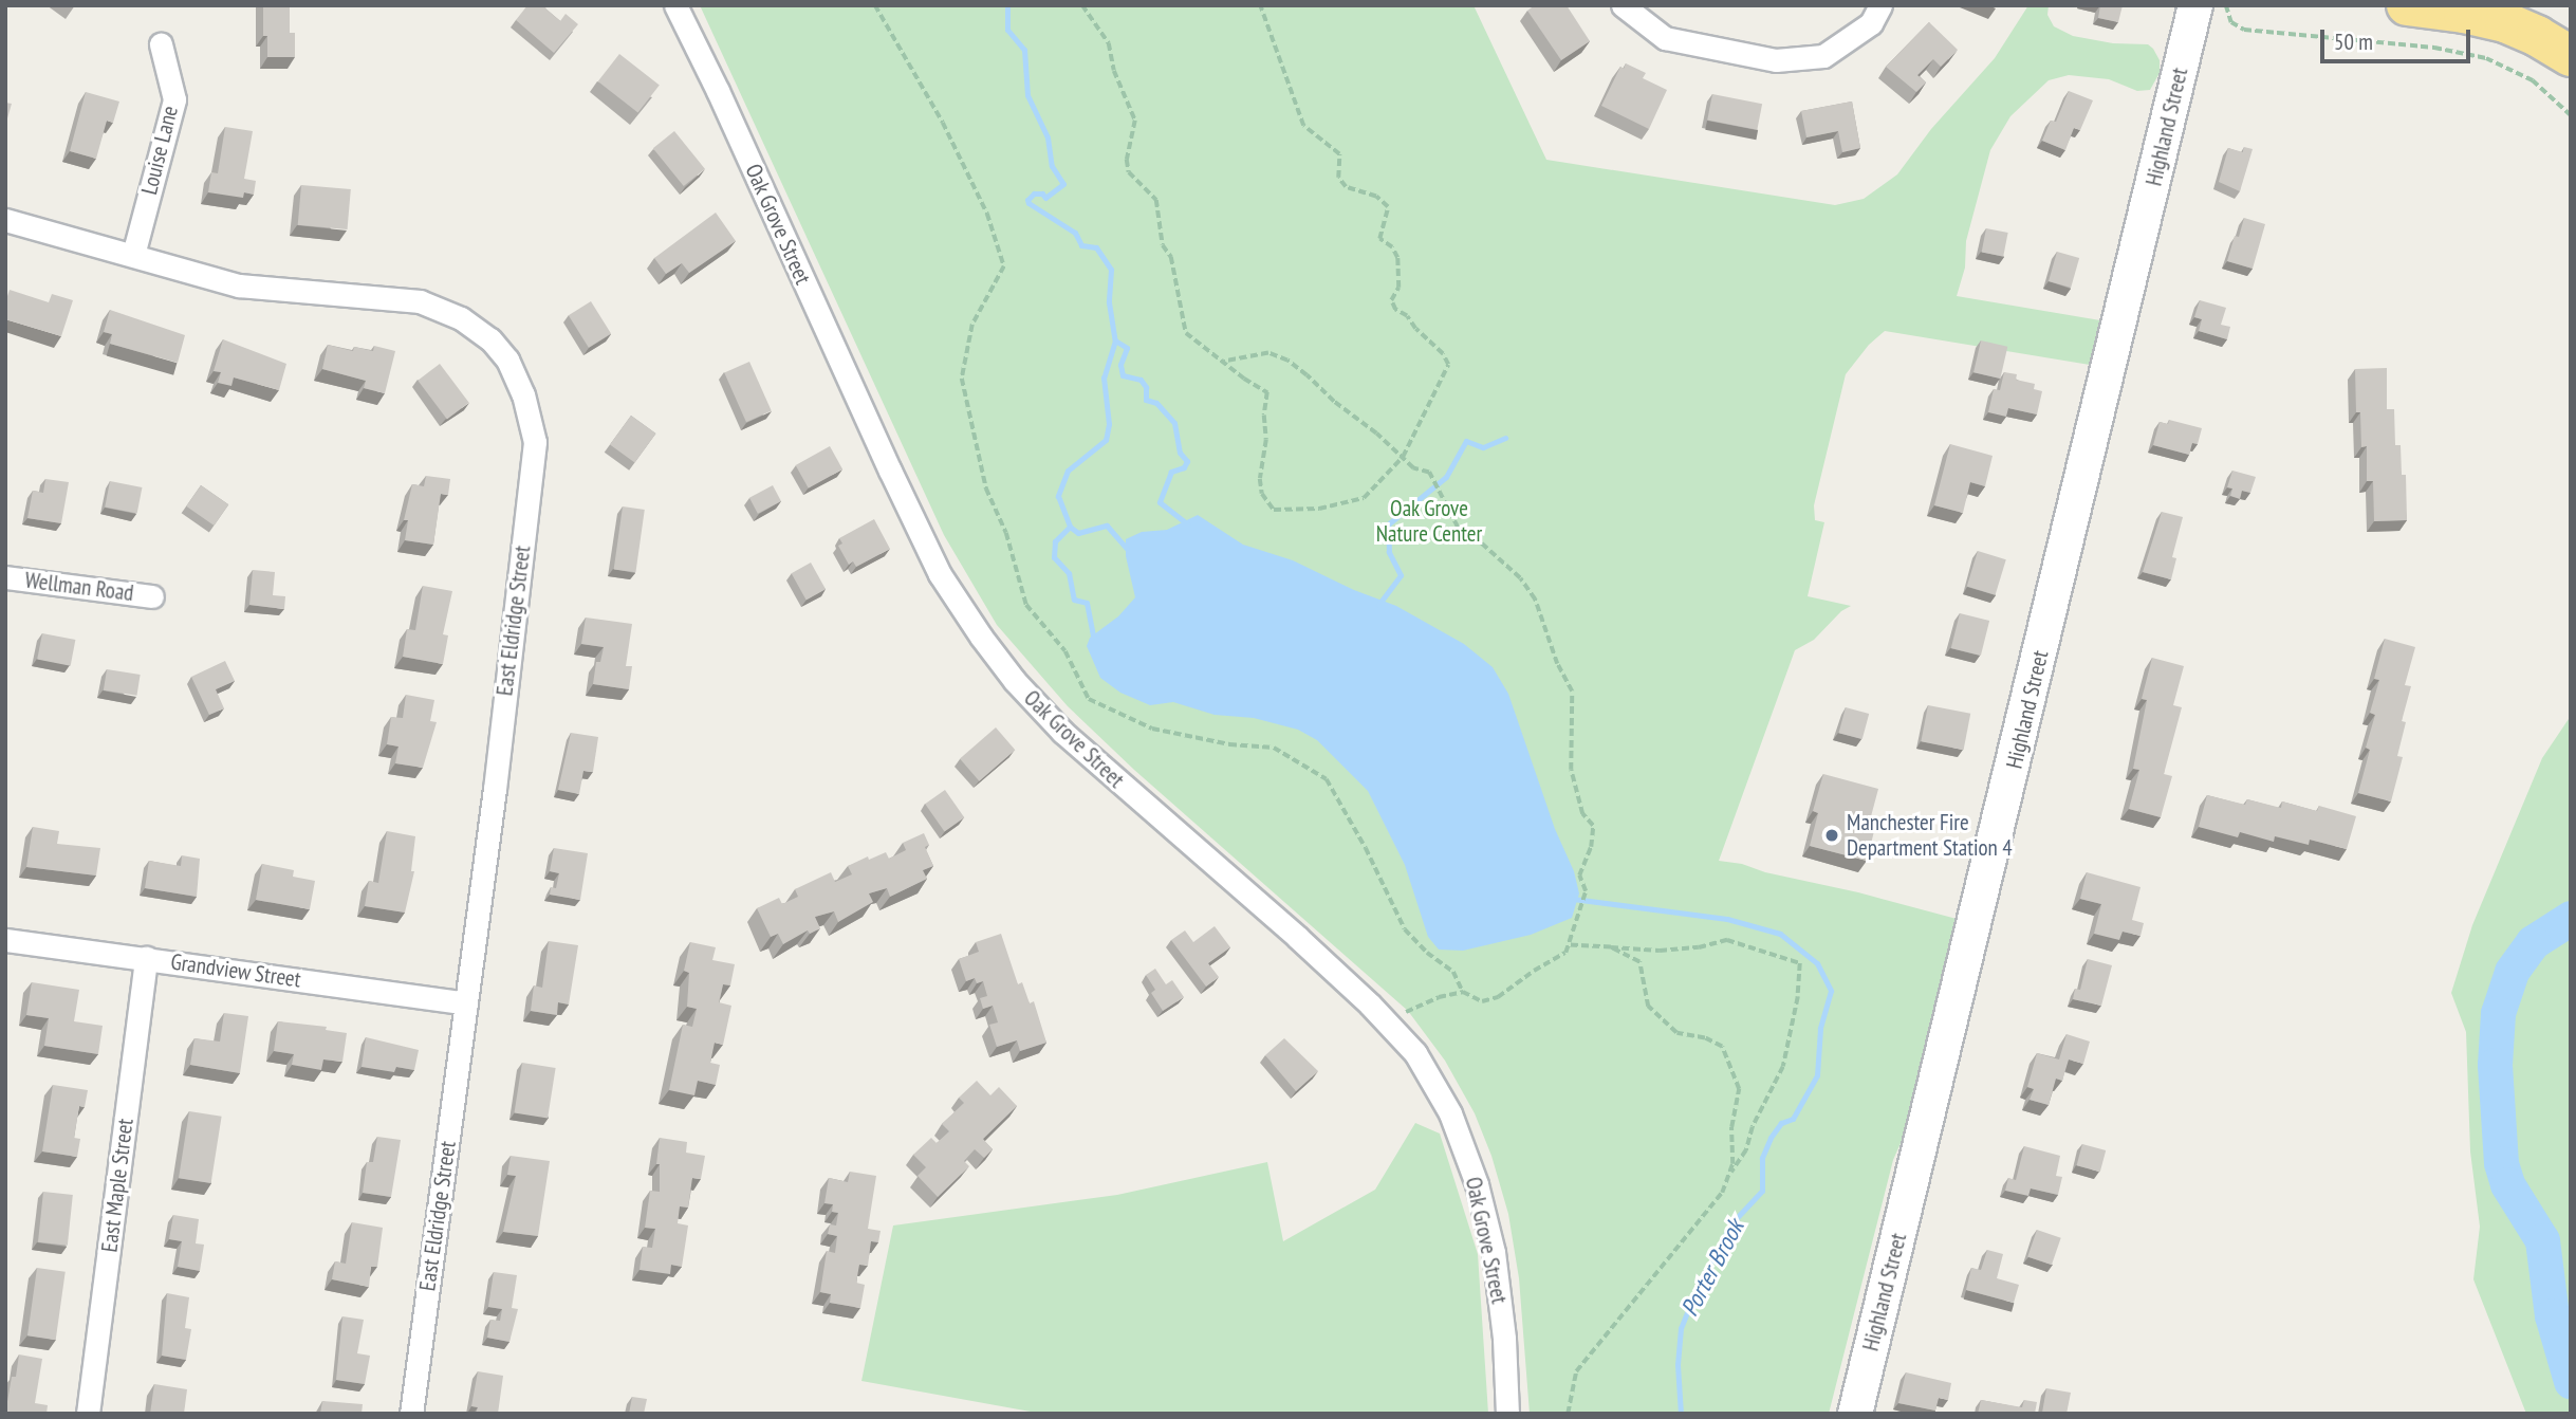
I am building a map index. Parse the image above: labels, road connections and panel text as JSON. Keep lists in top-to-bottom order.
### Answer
{
  "streets": {
    "main road": ["Highland Street"],
    "street": [
      "Louise Lane",
      "Oak Grove Street",
      "Wellman Road",
      "East Eldridge Street",
      "Grandview Street",
      "East Maple Street"
    ]
  },
  "crossings": [
    ["Louise Lane", "East Eldridge Street"],
    ["East Eldridge Street", "Grandview Street"],
    ["Grandview Street", "East Maple Street"]
  ],
  "water": ["Porter Brook"],
  "parks": ["Oak Grove Nature Center"],
  "places": ["Manchester Fire Department Station 4"],
  "scale_bar": "50 m"
}
